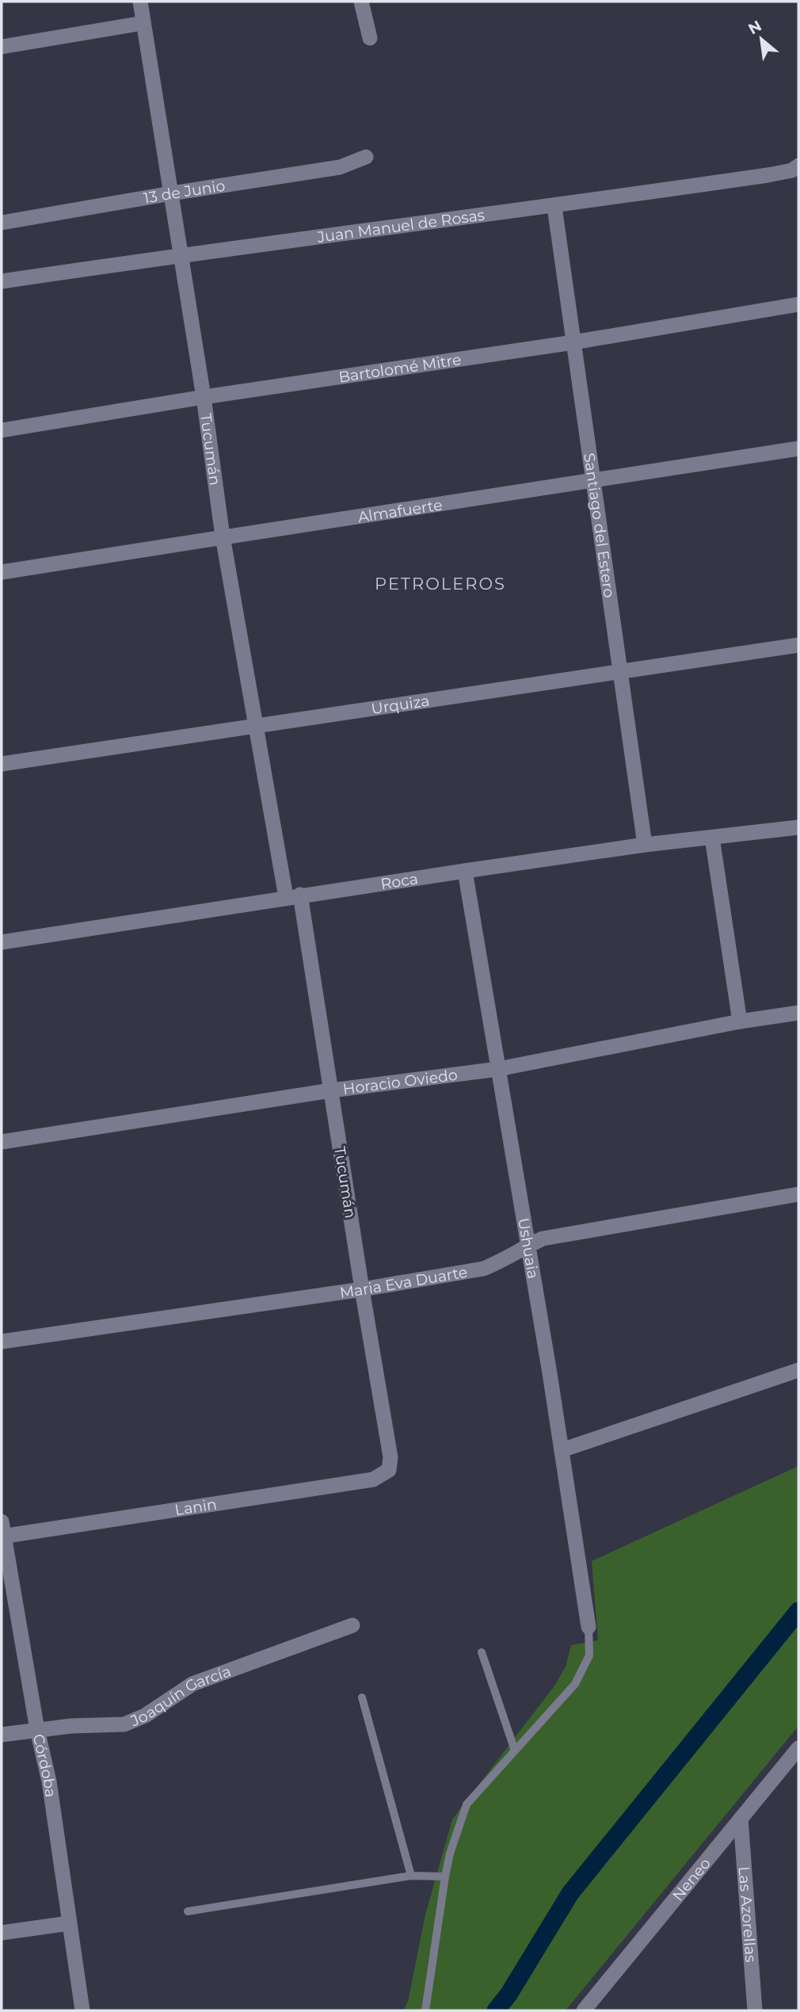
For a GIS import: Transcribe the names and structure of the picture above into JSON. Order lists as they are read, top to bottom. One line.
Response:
{"streets":{"street":["13 de Junio","Juan Manuel de Rosas","Bartolomé Mitre","Tucumán","Almafuerte","Santiago del Estero","Urquiza","Roca","Horacio Oviedo","Ushuaia","Maria Eva Duarte","Lanin","Joaquín García","Córdoba","Neneo","Las Azorellas"]},"crossings":[["13 de Junio","Tucumán"],["Juan Manuel de Rosas","Tucumán"],["Juan Manuel de Rosas","Santiago del Estero"],["Bartolomé Mitre","Tucumán"],["Bartolomé Mitre","Santiago del Estero"],["Tucumán","Almafuerte"],["Tucumán","Urquiza"],["Tucumán","Roca"],["Tucumán","Horacio Oviedo"],["Tucumán","Maria Eva Duarte"],["Tucumán","Lanin"],["Almafuerte","Santiago del Estero"],["Santiago del Estero","Urquiza"],["Santiago del Estero","Roca"],["Roca","Ushuaia"],["Horacio Oviedo","Ushuaia"],["Ushuaia","Maria Eva Duarte"],["Lanin","Córdoba"],["Joaquín García","Córdoba"],["Neneo","Las Azorellas"]],"districts":["PETROLEROS"],"north":"top left"}
